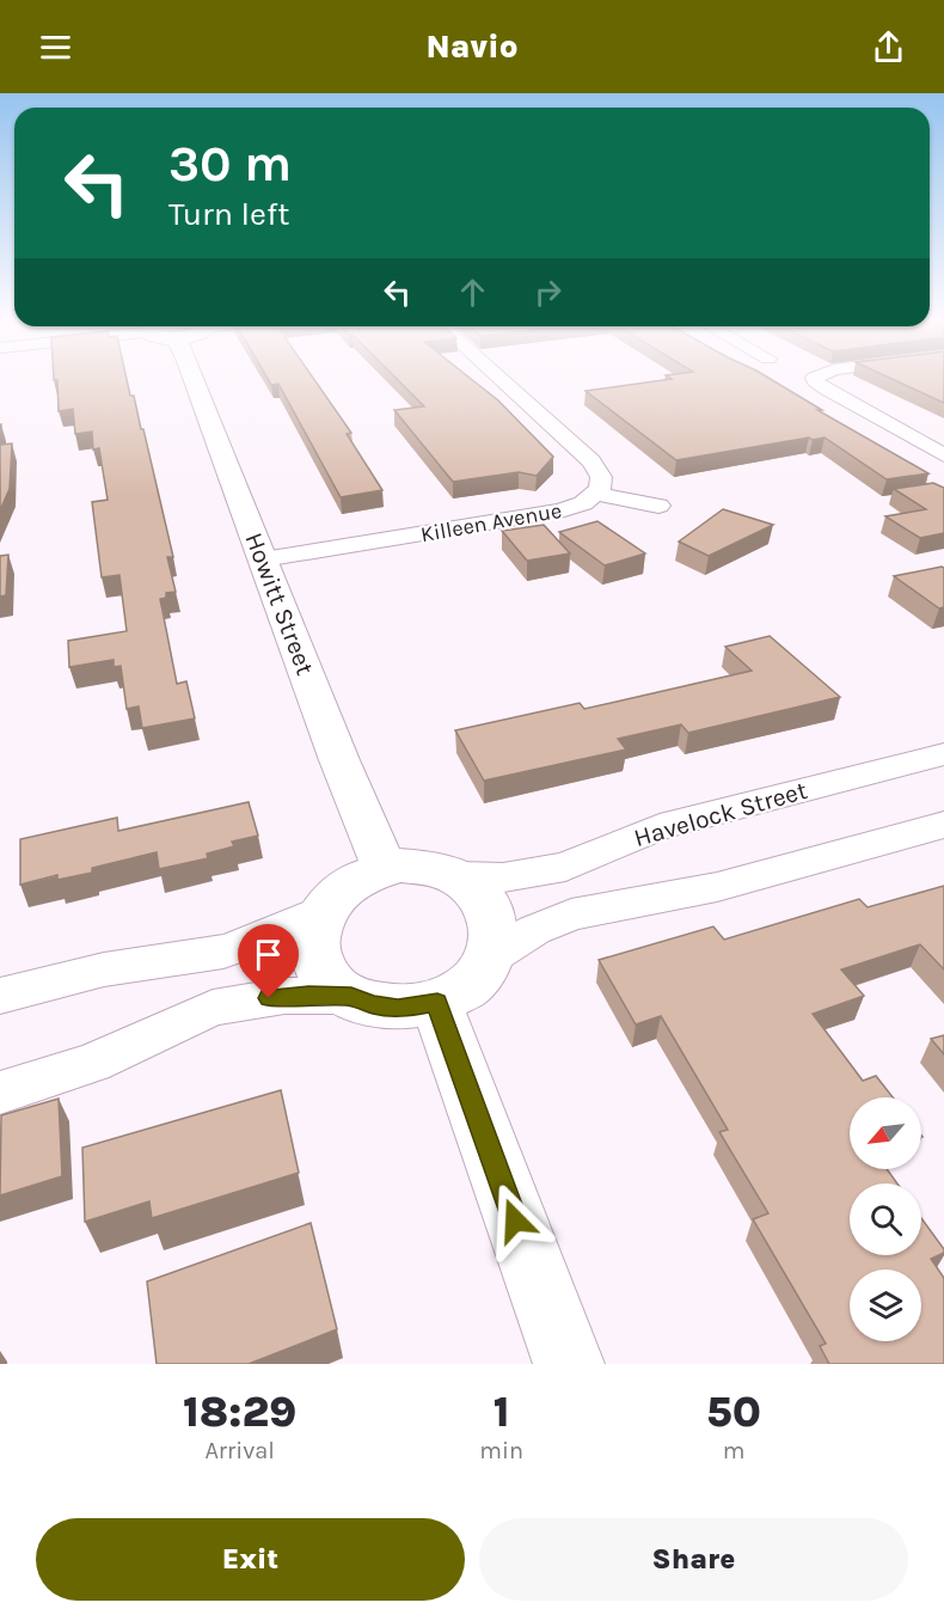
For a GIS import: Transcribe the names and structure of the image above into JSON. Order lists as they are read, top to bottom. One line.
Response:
{"streets":{"street":["Killeen Avenue","Howitt Street","Havelock Street"]},"crossings":[["Killeen Avenue","Howitt Street"],["Howitt Street","Havelock Street"]],"north":"bottom left","page":{"header":"Navio","turn":["30 m","Turn left"],"eta":["18:29","Arrival","1","min","50","m"],"buttons":["Exit","Share"]}}
